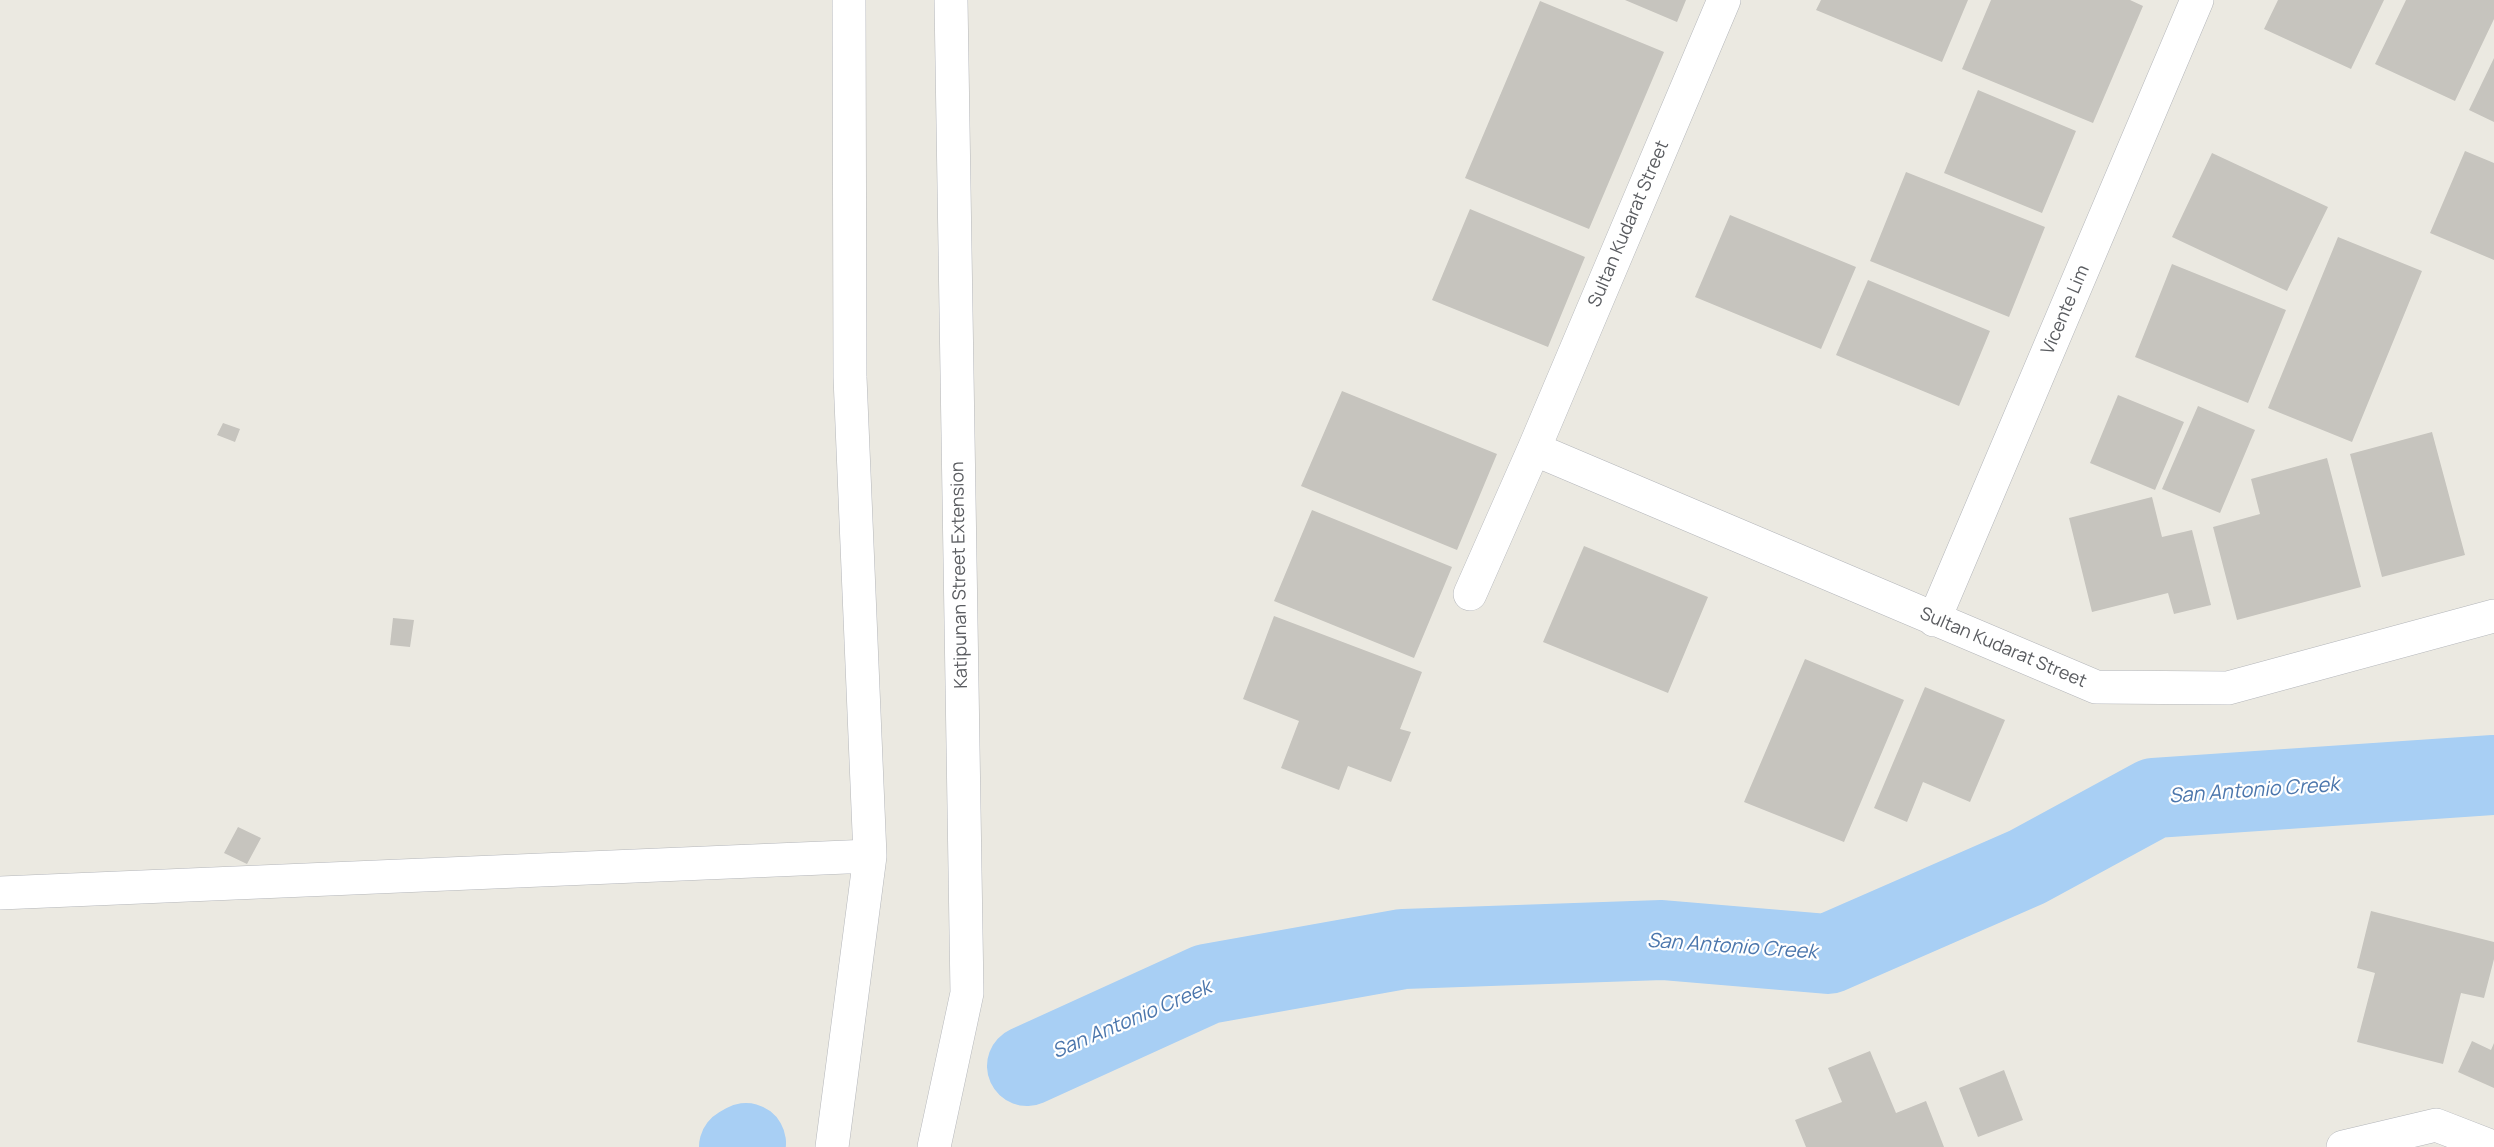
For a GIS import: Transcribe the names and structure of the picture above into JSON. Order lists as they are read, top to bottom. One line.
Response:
{"streets":{"street":["Sultan Kudarat Street","Vicente Lim","Katipunan Street Extension"]},"crossings":[["Sultan Kudarat Street","Vicente Lim"]],"water":["San Antonio Creek"]}
